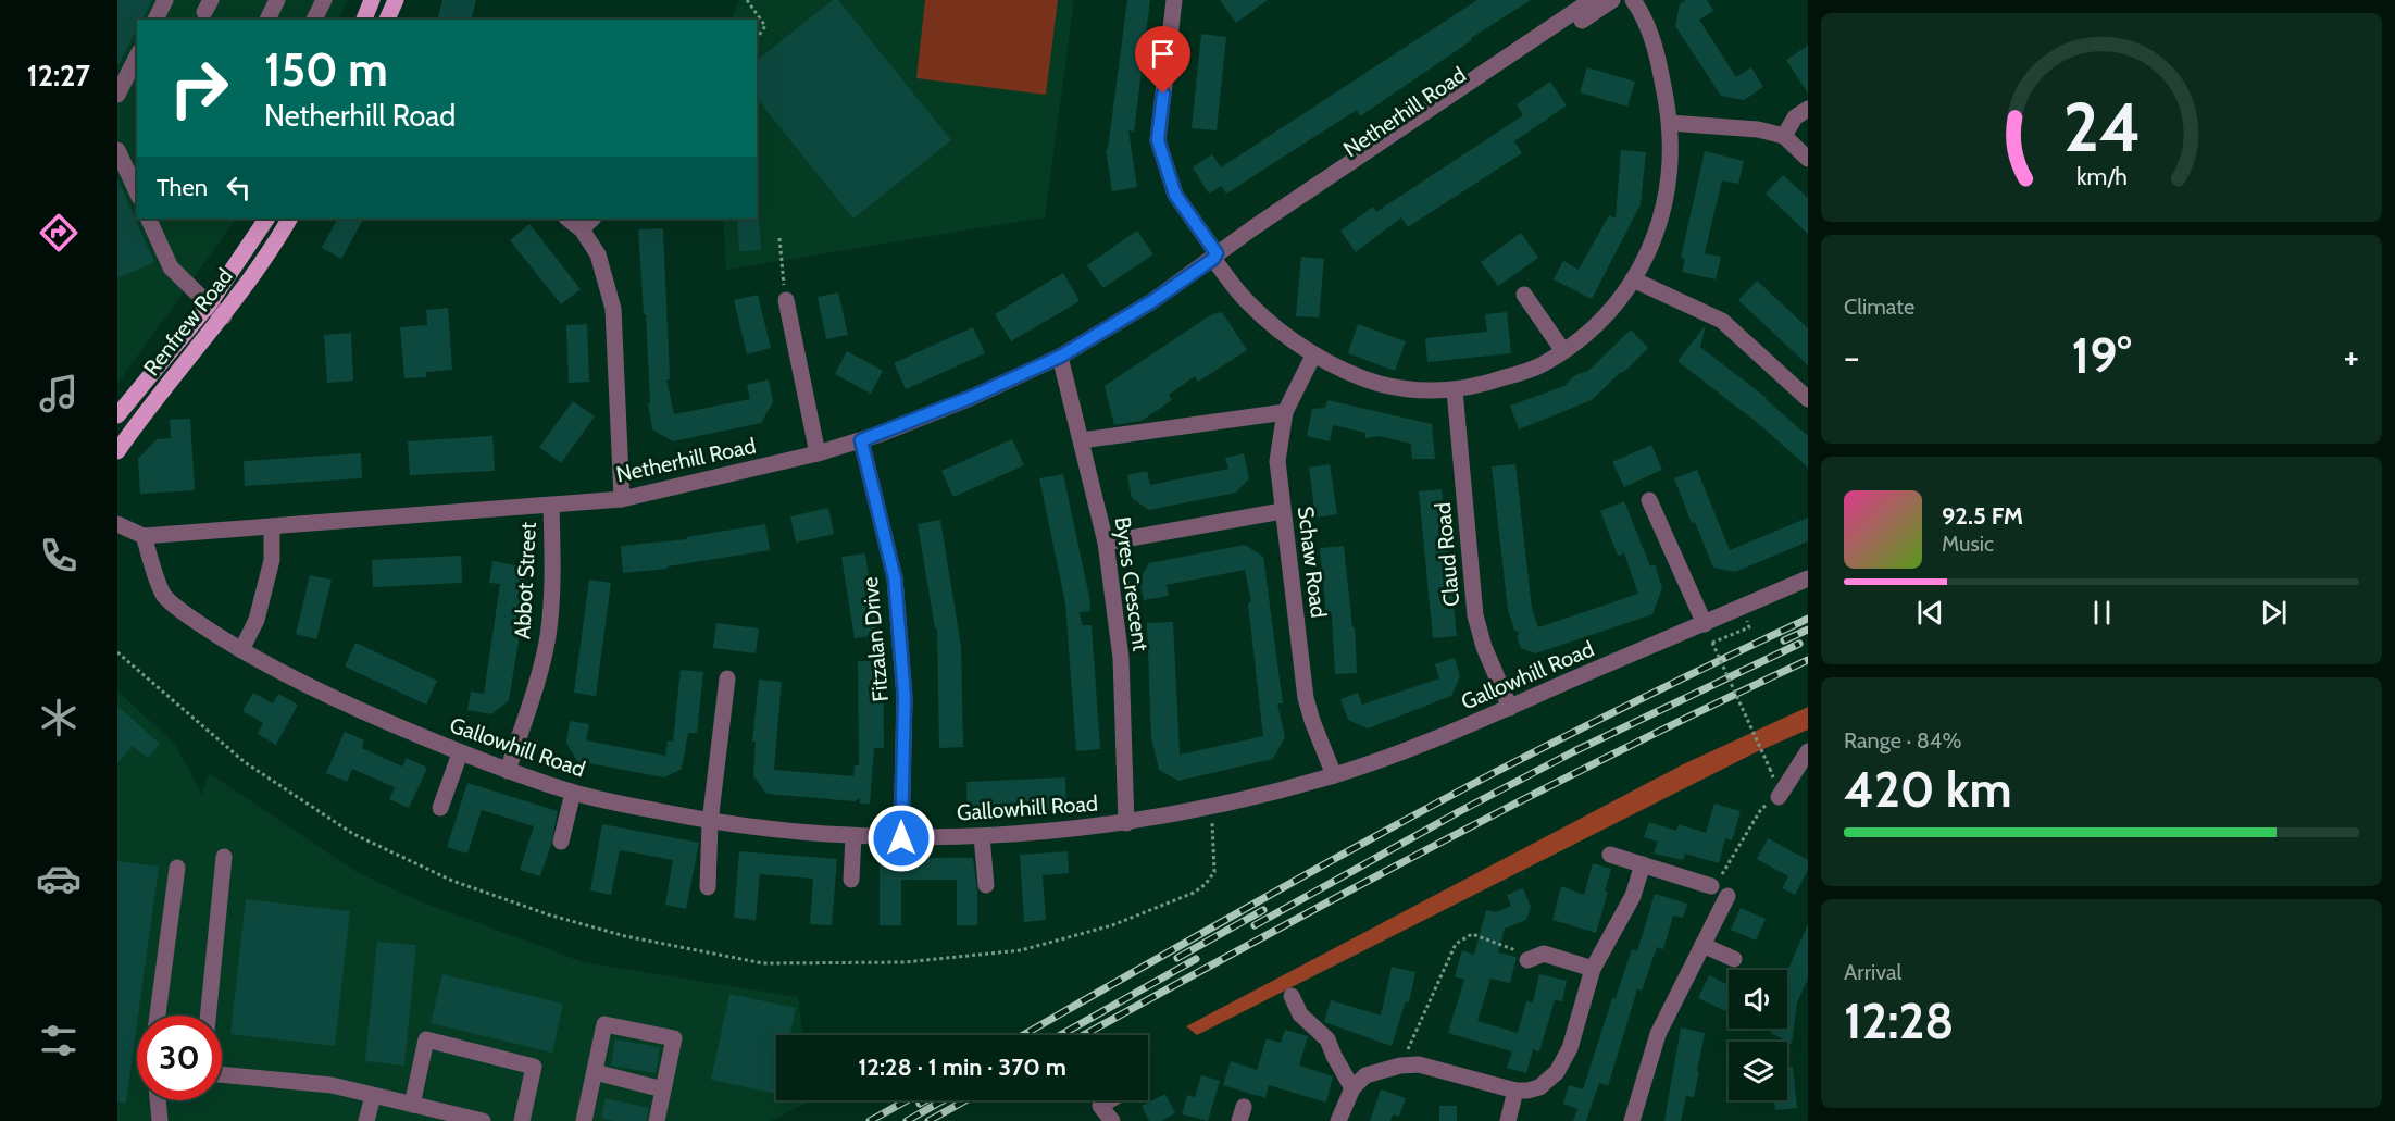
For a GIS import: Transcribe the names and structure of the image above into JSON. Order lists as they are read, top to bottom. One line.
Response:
{"streets":{"main road":["Renfrew Road"],"street":["Netherhill Road","Claud Road","Schaw Road","Abbot Street","Byres Crescent","Fitzalan Drive","Gallowhill Road"]},"crossings":[["Netherhill Road","Abbot Street"],["Netherhill Road","Byres Crescent"],["Netherhill Road","Fitzalan Drive"],["Netherhill Road","Gallowhill Road"],["Claud Road","Gallowhill Road"],["Schaw Road","Gallowhill Road"],["Abbot Street","Gallowhill Road"],["Byres Crescent","Gallowhill Road"],["Fitzalan Drive","Gallowhill Road"]],"page":{"tabs":"12:27","turn":["150 m","Netherhill Road"],"then":"Then","tile":["Climate",["Range · 84%","420 km"],["Arrival","12:28"]],"heat":["−","19°","+"],"song":["92.5 FM","Music"],"limit":"30","trip":"12:28 · 1 min · 370 m","gauge":["24","km/h"]}}
